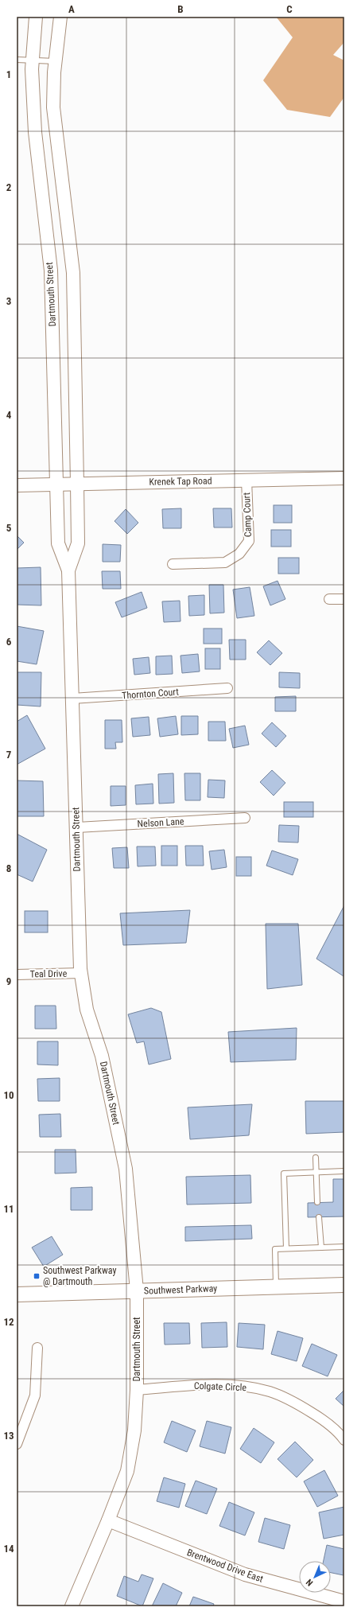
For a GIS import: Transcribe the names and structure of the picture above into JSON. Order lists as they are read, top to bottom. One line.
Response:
{"streets":{"main road":["Southwest Parkway"],"street":["Dartmouth Street","Krenek Tap Road","Camp Court","Thornton Court","Nelson Lane","Teal Drive","Colgate Circle","Brentwood Drive East"]},"crossings":[["Dartmouth Street","Krenek Tap Road"],["Dartmouth Street","Thornton Court"],["Dartmouth Street","Nelson Lane"],["Dartmouth Street","Teal Drive"],["Dartmouth Street","Southwest Parkway"],["Dartmouth Street","Colgate Circle"],["Dartmouth Street","Brentwood Drive East"],["Krenek Tap Road","Camp Court"]],"places":{"transit":["Southwest Parkway @ Dartmouth"]},"north":"bottom left","grid":{"columns":["A","B","C"],"rows":["1","2","3","4","5","6","7","8","9","10","11","12","13","14"]}}
